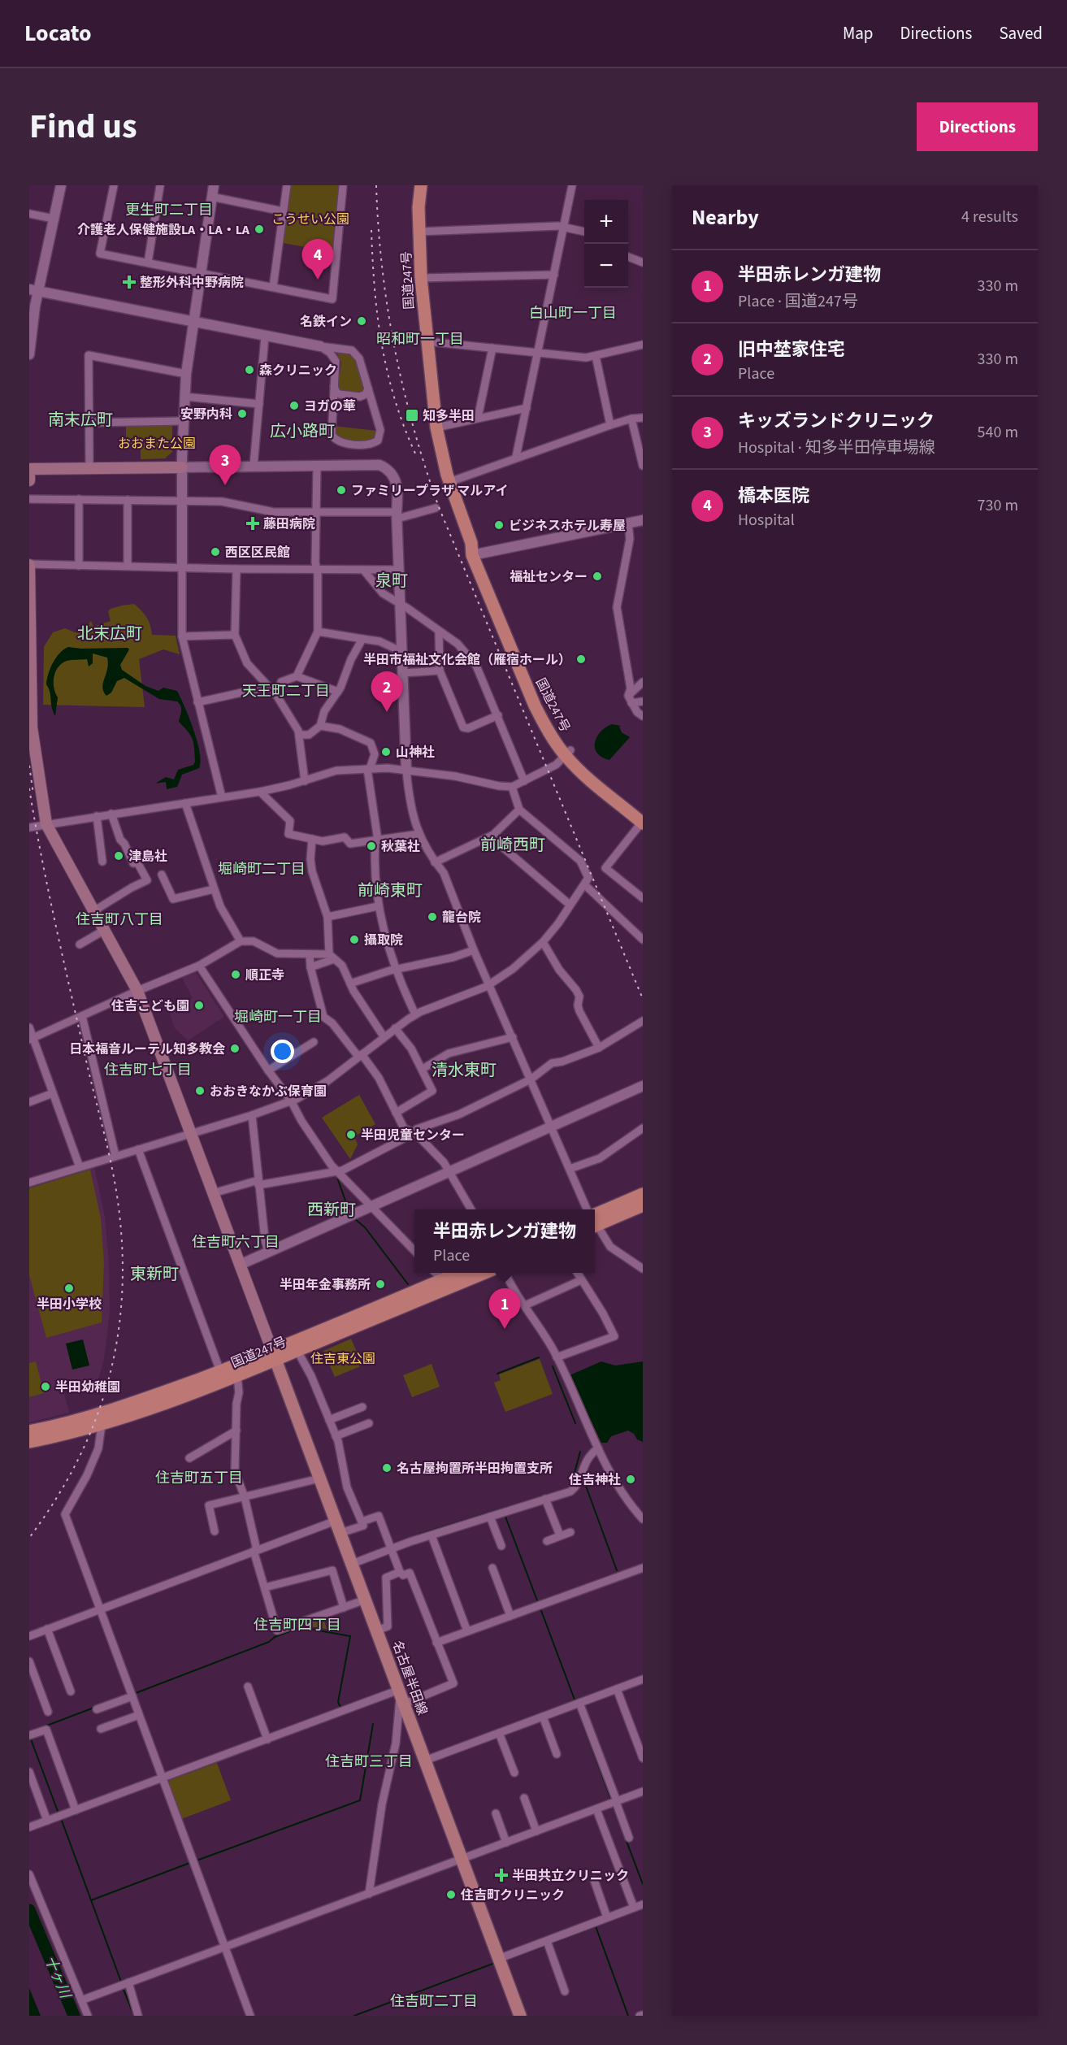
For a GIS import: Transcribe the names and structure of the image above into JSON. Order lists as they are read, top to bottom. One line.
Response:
{"streets":{"highway":["国道247号"],"main road":["名古屋半田線"]},"crossings":[["国道247号","名古屋半田線"]],"districts":["更生町二丁目","白山町一丁目","昭和町一丁目","南末広町","広小路町","泉町","北末広町","天王町二丁目","前崎西町","堀崎町二丁目","前崎東町","住吉町八丁目","堀崎町一丁目","住吉町七丁目","清水東町","西新町","住吉町六丁目","東新町","住吉町五丁目","住吉町四丁目","住吉町三丁目","住吉町二丁目"],"water":["十ヶ川"],"parks":["こうせい公園","おおまた公園","住吉東公園"],"places":{"other":["介護老人保健施設LA・LA・LA","名鉄イン","森クリニック","ヨガの華","安野内科","ファミリープラザ マルアイ","ビジネスホテル寿屋","西区区民館","福祉センター","半田市福祉文化会館（雁宿ホール）","山神社","秋葉社","津島社","龍台院","攝取院","順正寺","住吉こども園","日本福音ルーテル知多教会","おおきなかぶ保育園","半田児童センター","半田年金事務所","半田小学校","半田幼稚園","名古屋拘置所半田拘置支所","住吉神社","住吉町クリニック"],"health":["整形外科中野病院","藤田病院","半田共立クリニック"],"transit":["知多半田"]},"page":{"header":"Locato","nav":["Map","Directions","Saved"],"title":"Find us","buttons":"Directions","heading":["Nearby","4 results"],"map_buttons":["+","−"],"pins":["4","3","2","1"],"list":[{"mark":"1","name":"半田赤レンガ建物","note":"Place · 国道247号","value":"330 m"},{"mark":"2","name":"旧中埜家住宅","note":"Place","value":"330 m"},{"mark":"3","name":"キッズランドクリニック","note":"Hospital · 知多半田停車場線","value":"540 m"},{"mark":"4","name":"橋本医院","note":"Hospital","value":"730 m"}],"popup":["半田赤レンガ建物","Place"]}}
